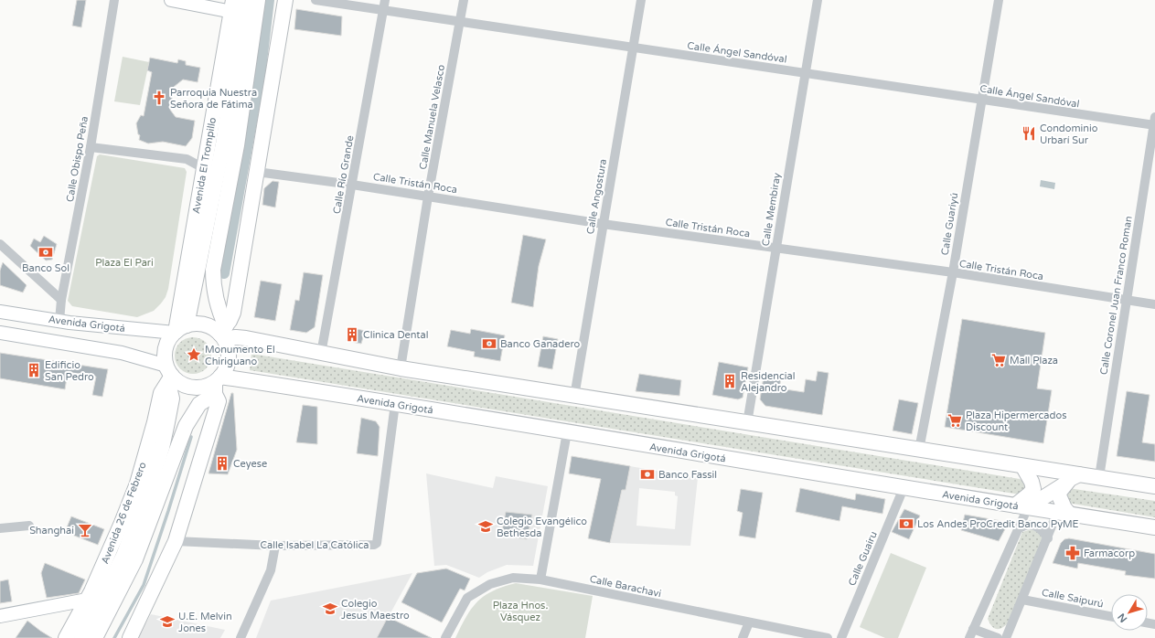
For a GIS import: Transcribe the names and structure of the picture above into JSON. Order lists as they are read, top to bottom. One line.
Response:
{"streets":{"main road":["Avenida El Trompillo","Avenida Grigotá","Avenida 26 de Febrero"],"street":["Calle Ángel Sandóval","Calle Manuela Velasco","Calle Obispo Peña","Calle Río Grande","Calle Tristán Roca","Calle Angostura","Calle Membiray","Calle Guariyú","Calle Coronel Juan Franco Roman","Calle Isabel La Católica","Calle Guairu","Calle Barachavi","Calle Saipurú"]},"crossings":[["Calle Ángel Sandóval","Calle Manuela Velasco"],["Calle Ángel Sandóval","Calle Río Grande"],["Calle Ángel Sandóval","Calle Angostura"],["Calle Ángel Sandóval","Calle Membiray"],["Calle Ángel Sandóval","Calle Guariyú"],["Calle Ángel Sandóval","Calle Coronel Juan Franco Roman"],["Calle Manuela Velasco","Calle Tristán Roca"],["Calle Obispo Peña","Avenida Grigotá"],["Avenida El Trompillo","Avenida Grigotá"],["Avenida El Trompillo","Avenida 26 de Febrero"],["Calle Río Grande","Calle Tristán Roca"],["Calle Tristán Roca","Calle Angostura"],["Calle Tristán Roca","Calle Membiray"],["Calle Tristán Roca","Calle Guariyú"],["Calle Tristán Roca","Calle Coronel Juan Franco Roman"],["Avenida Grigotá","Avenida 26 de Febrero"],["Avenida Grigotá","Calle Isabel La Católica"],["Avenida Grigotá","Calle Guairu"]],"parks":["Plaza El Pari","Plaza Hnos. Vásquez"],"places":{"church":["Parroquia Nuestra Señora de Fátima"],"restaurant":["Condominio Urbarí Sur"],"bank":["Banco Sol","Banco Ganadero","Banco Fassil","Los Andes ProCredit Banco PyME"],"building":["Clinica Dental","Edificio San Pedro","Residencial Alejandro","Ceyese"],"place":["Monumento El Chiriguano"],"supermarket":["Mall Plaza","Plaza Hipermercados Discount"],"school or university":["Colegio Evangélico Bethesda","Colegio Jesus Maestro","U.E. Melvin Jones"],"bar":["Shanghai"],"pharmacy":["Farmacorp"]},"north":"bottom left"}
